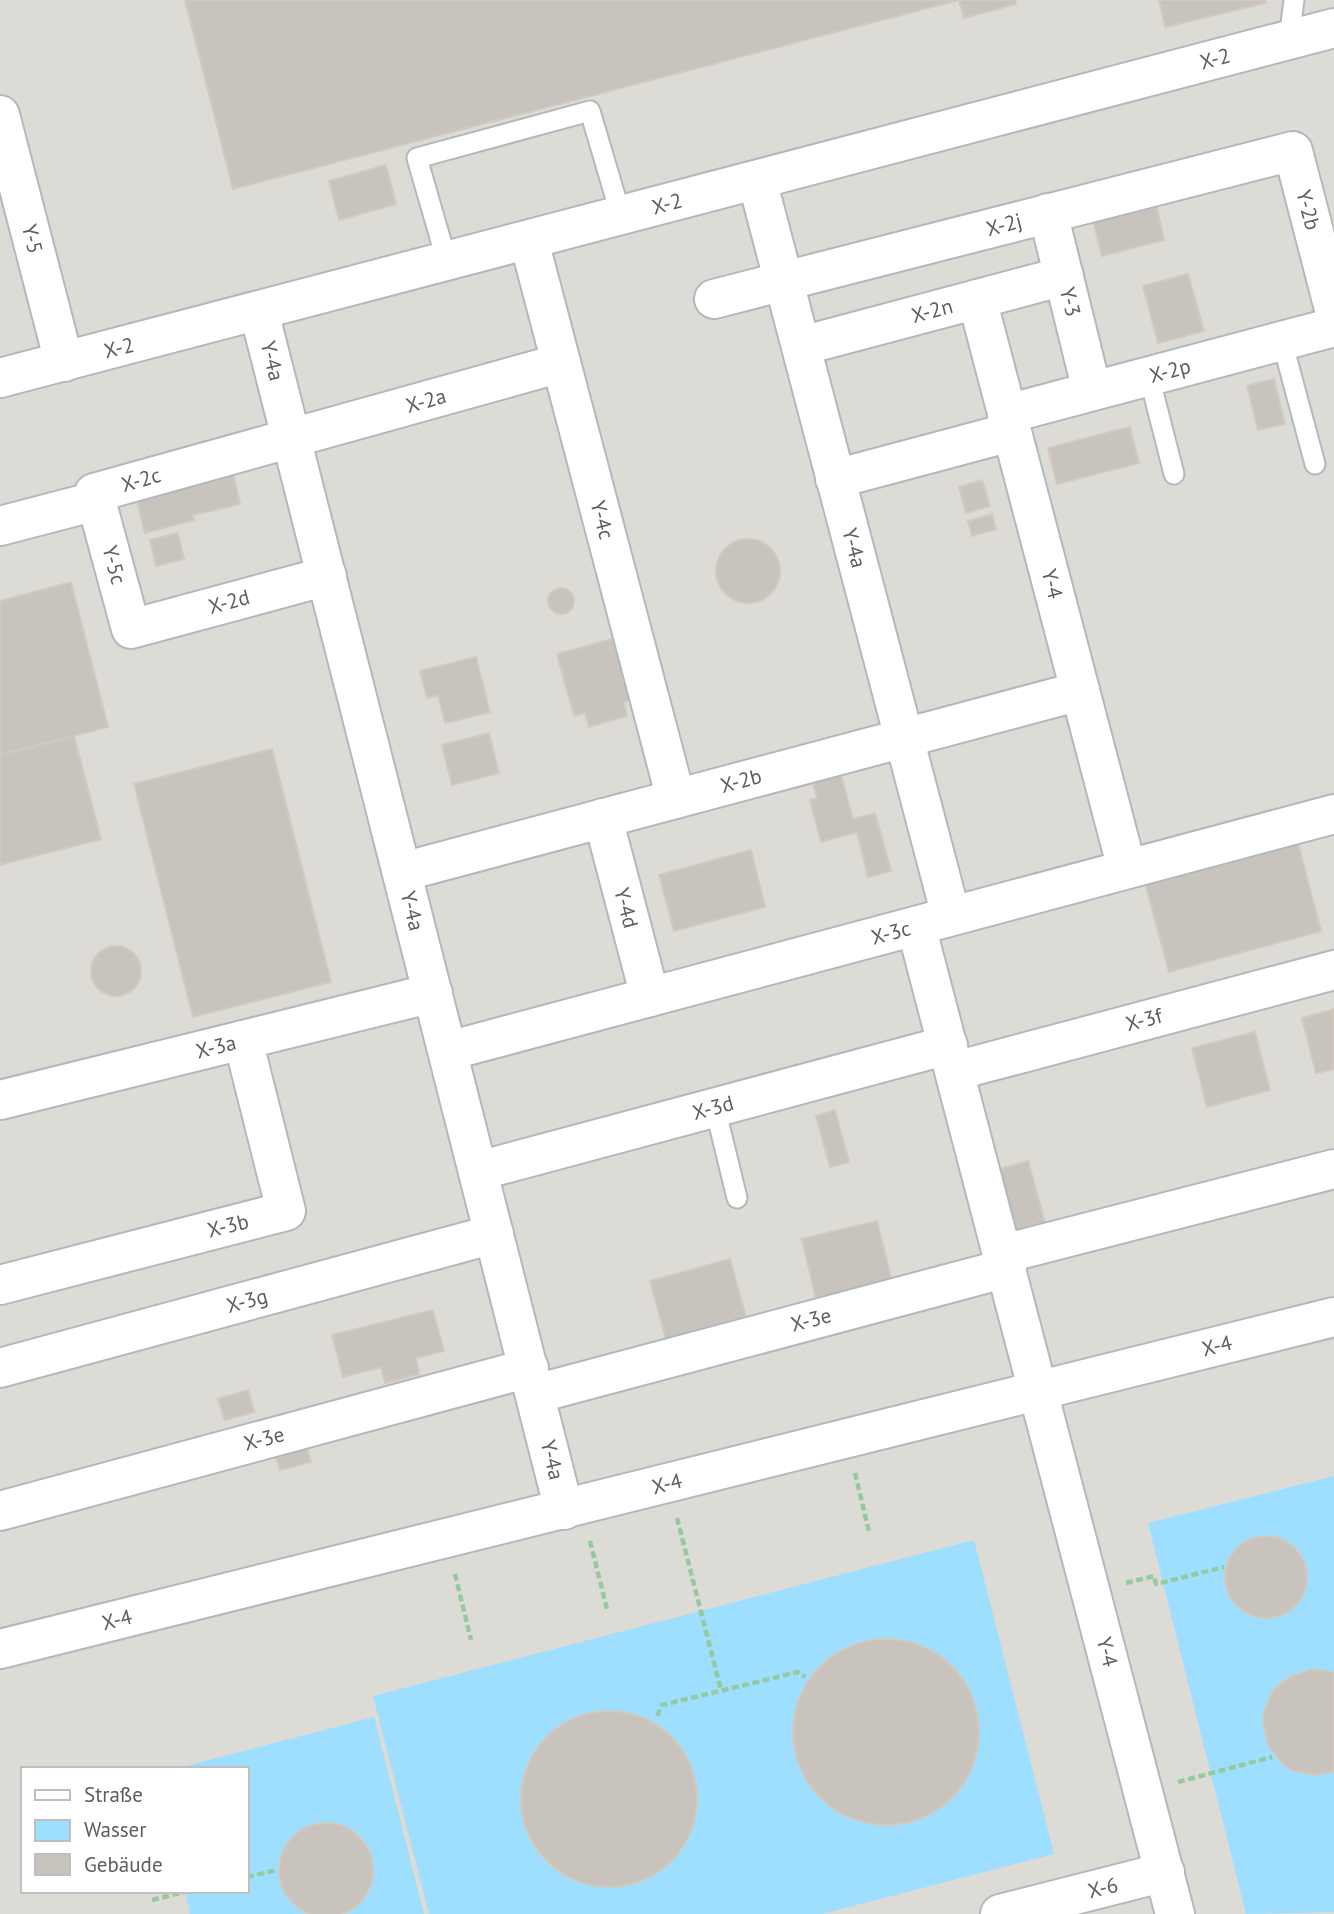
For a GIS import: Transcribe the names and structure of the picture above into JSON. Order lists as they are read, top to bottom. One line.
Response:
{"streets":{"street":["X-2","Y-2b","X-2j","Y-5","Y-3","X-2n","Y-4a","X-2p","X-2a","X-2c","Y-4c","Y-5c","Y-4","X-2d","X-2b","Y-4d","X-3c","X-3f","X-3a","X-3d","X-3b","X-3g","X-3e","X-4","X-6"]},"crossings":[["X-2","Y-5"],["X-2","Y-4a"],["X-2","Y-4c"],["Y-2b","X-2j"],["X-2j","Y-3"],["X-2j","Y-4a"],["Y-3","X-2n"],["Y-3","X-2p"],["X-2n","Y-4a"],["X-2n","Y-4"],["Y-4a","X-2p"],["Y-4a","X-2a"],["Y-4a","X-2c"],["Y-4a","Y-4"],["Y-4a","X-2d"],["Y-4a","X-2b"],["Y-4a","X-3c"],["Y-4a","X-3f"],["Y-4a","X-3a"],["Y-4a","X-3d"],["Y-4a","X-3g"],["Y-4a","X-3e"],["Y-4a","X-4"],["X-2p","Y-4"],["X-2a","X-2c"],["X-2a","Y-4c"],["X-2c","Y-5c"],["Y-4c","X-2b"],["Y-5c","X-2d"],["Y-4","X-2b"],["Y-4","X-3c"],["Y-4","X-4"],["Y-4","X-6"],["X-2b","Y-4d"],["Y-4d","X-3c"],["X-3f","X-3d"],["X-3a","X-3b"]],"legend":["Straße","Wasser","Gebäude"]}
